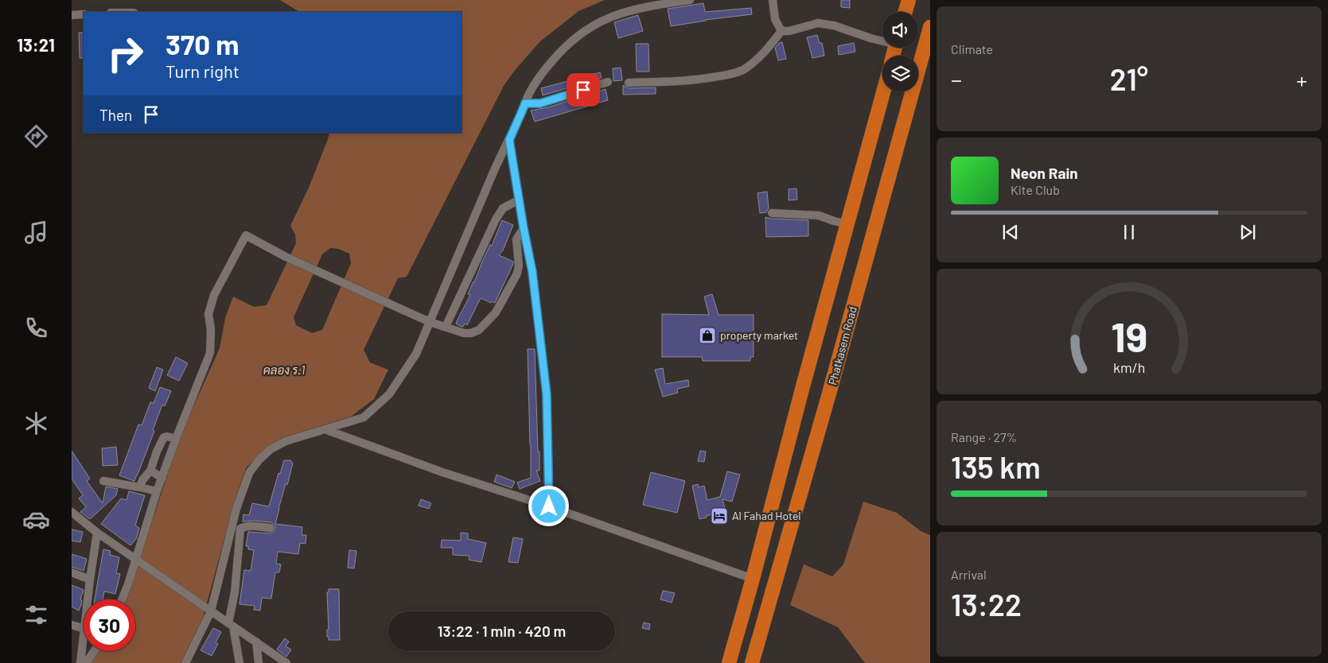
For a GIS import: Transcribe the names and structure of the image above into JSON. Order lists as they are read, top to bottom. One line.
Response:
{"streets":{"highway":["Phatkasem Road"]},"water":["คลอง ร.1"],"places":{"shop":["property market"],"hotel":["Al Fahad Hotel"]},"page":{"tabs":"13:21","tile":["Climate",["Range · 27%","135 km"],["Arrival","13:22"]],"turn":["370 m","Turn right"],"heat":["−","21°","+"],"then":"Then","song":["Neon Rain","Kite Club"],"limit":"30","trip":"13:22 · 1 min · 420 m","gauge":["19","km/h"]}}
